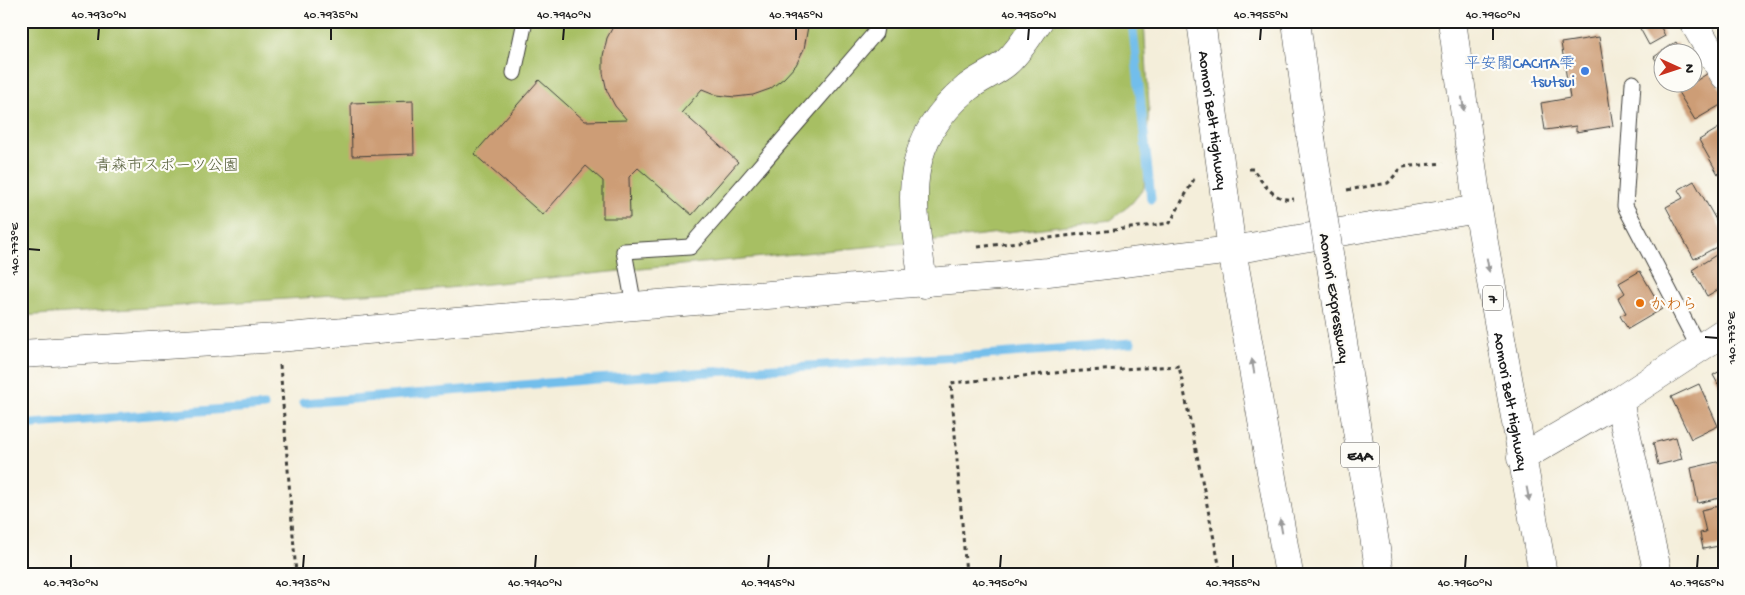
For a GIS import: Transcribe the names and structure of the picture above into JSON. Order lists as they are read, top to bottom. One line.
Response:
{"streets":{"main road":["Aomori Belt Highway","Aomori Expressway","7","E4A"]},"parks":["青森市スポーツ公園"],"places":["平安閣CACITA雫 tsutsui","かわら"],"north":"right","coordinates":["40.7930°N","40.7935°N","40.7940°N","40.7945°N","40.7950°N","40.7955°N","40.7960°N","140.773°E","40.7965°N"]}
